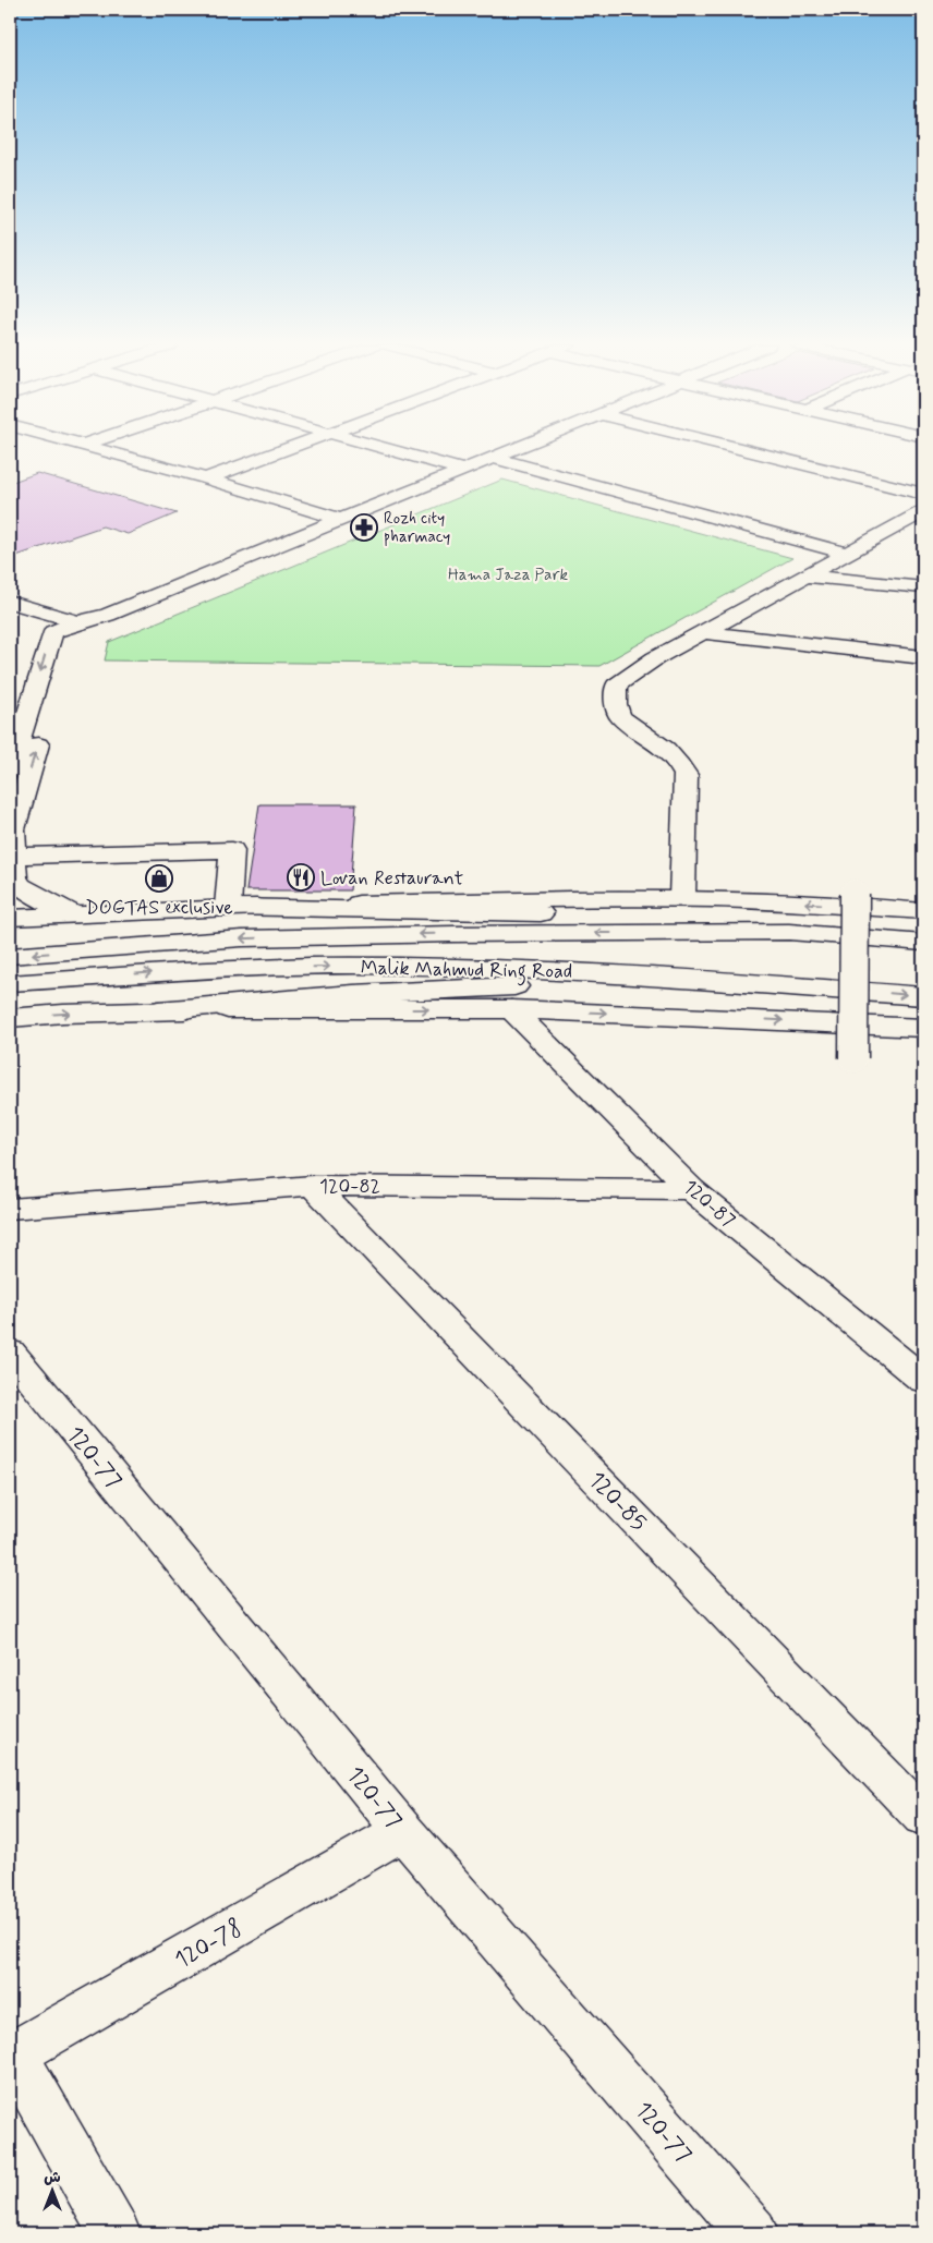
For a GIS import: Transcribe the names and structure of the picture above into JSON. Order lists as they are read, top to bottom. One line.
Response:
{"streets":{"main road":["Malik Mahmud Ring Road","120-82","120-87","120-77","120-85","120-78"]},"crossings":[["120-82","120-87"],["120-82","120-85"],["120-77","120-78"]],"parks":["Hama Jaza Park"],"places":{"pharmacy":["Rozh city pharmacy"],"restaurant":["Lovan Restaurant"],"shop":["DOGTAS exclusive"]},"north":"top"}
